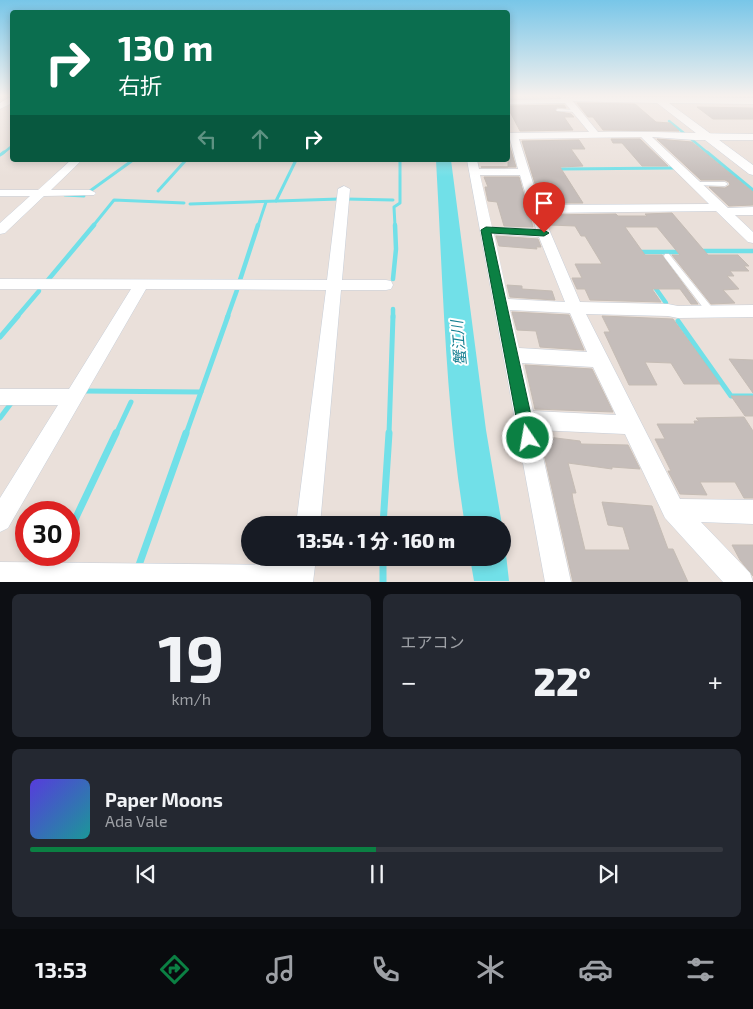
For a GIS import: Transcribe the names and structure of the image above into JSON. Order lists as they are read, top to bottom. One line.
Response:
{"water":["蟹江川"],"page":{"turn":["130 m","右折"],"limit":"30","trip":"13:54 · 1 分 · 160 m","tile":[["19","km/h"],"エアコン"],"heat":["−","22°","+"],"song":["Paper Moons","Ada Vale"],"tabs":"13:53"}}
